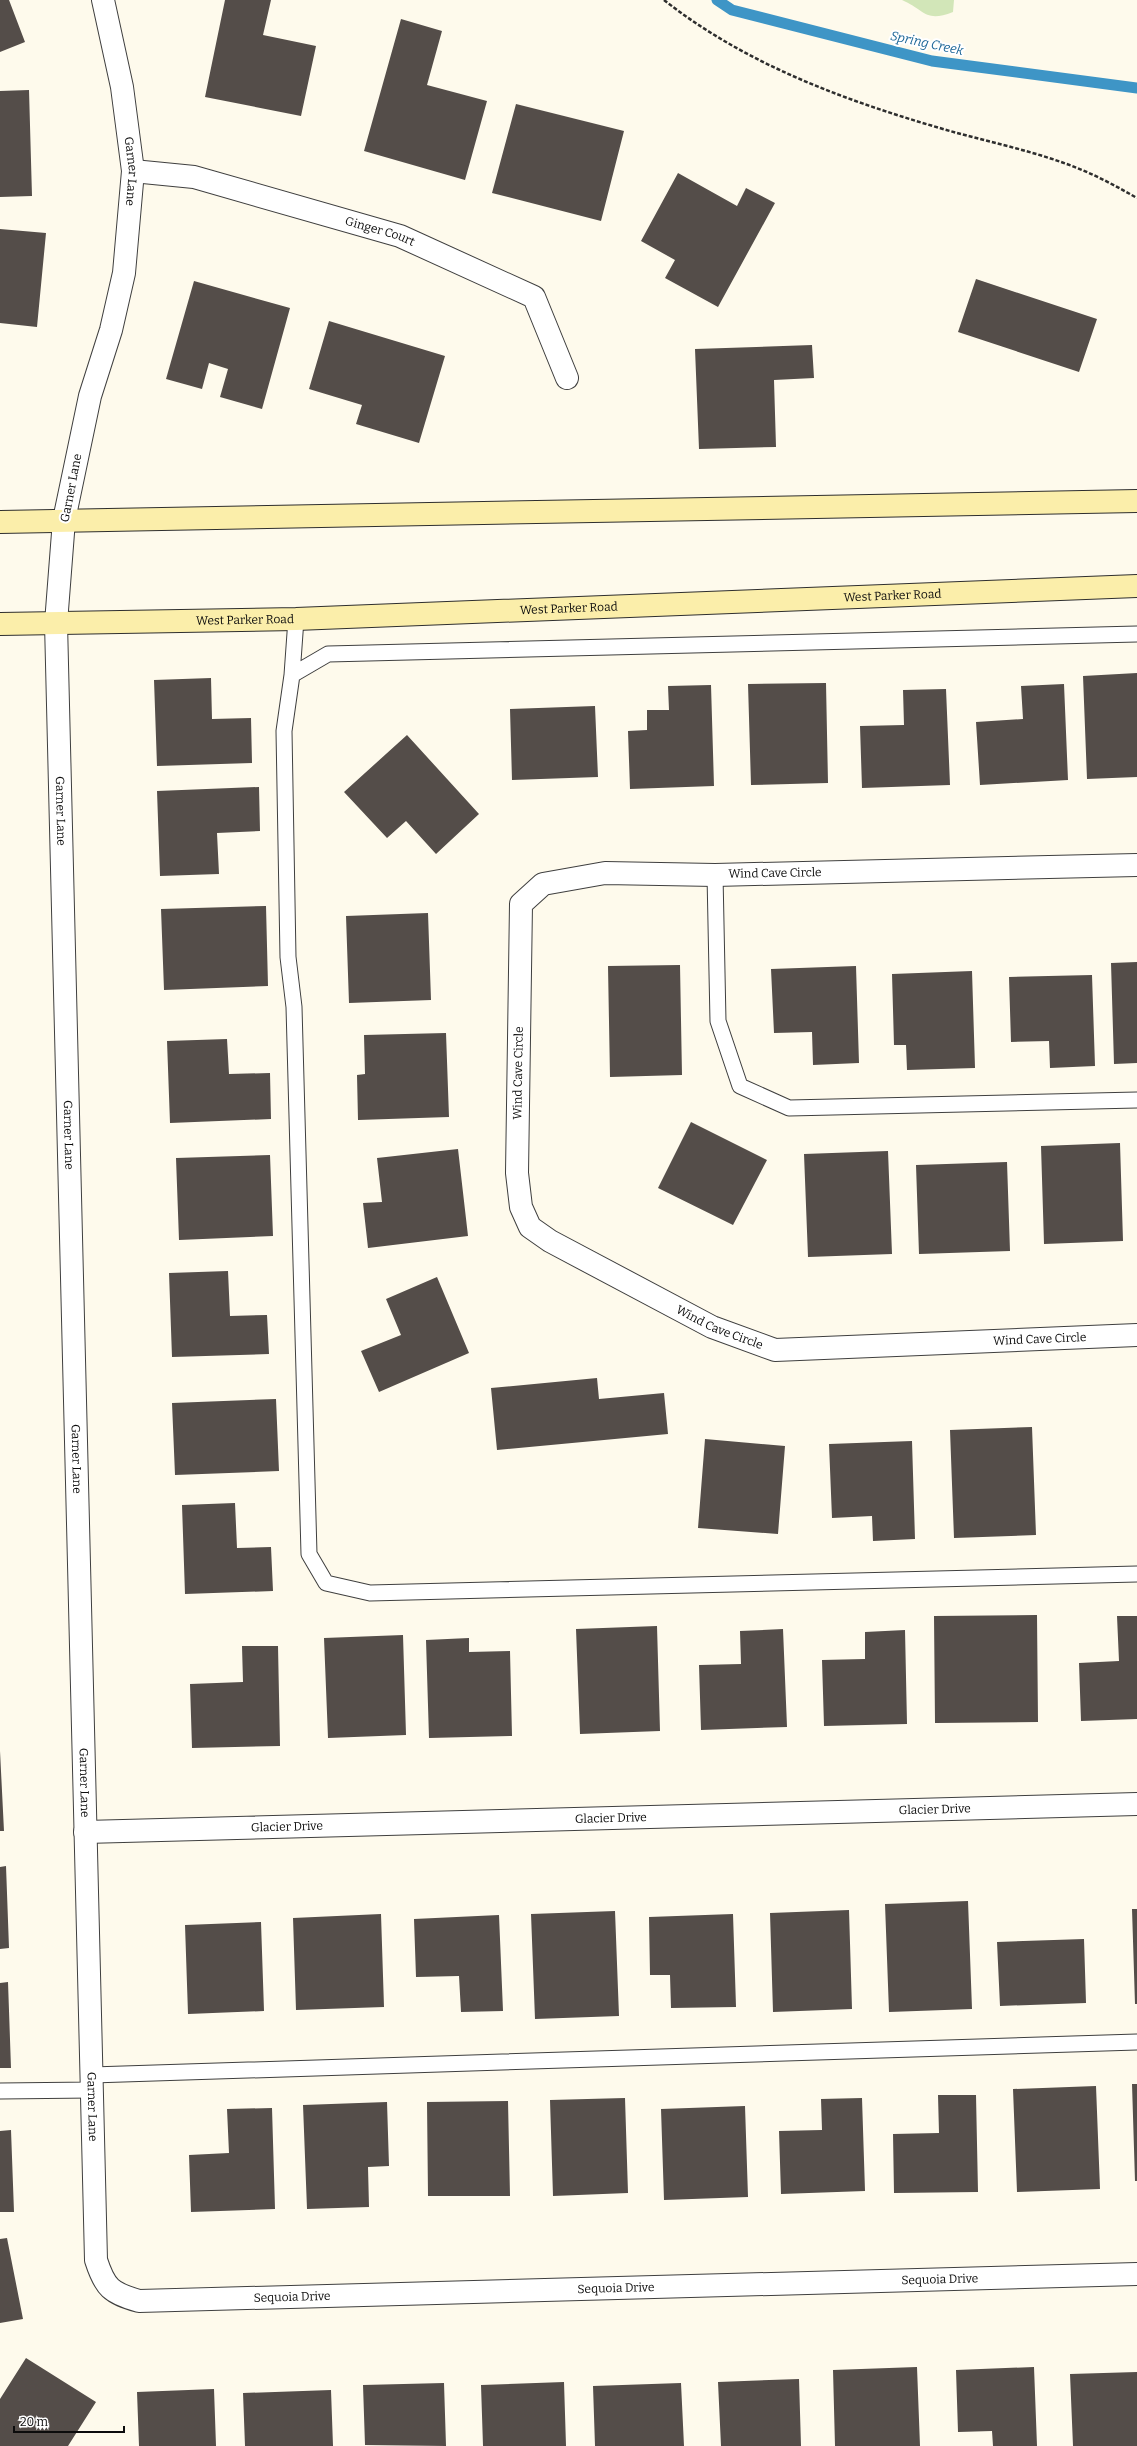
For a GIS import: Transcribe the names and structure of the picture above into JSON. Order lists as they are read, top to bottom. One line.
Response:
{"streets":{"main road":["West Parker Road"],"street":["Garner Lane","Ginger Court","Wind Cave Circle","Glacier Drive","Sequoia Drive"]},"crossings":[["Garner Lane","Ginger Court"],["Garner Lane","West Parker Road"],["Garner Lane","Glacier Drive"],["Garner Lane","Sequoia Drive"]],"water":["Spring Creek"],"scale_bar":"20 m"}
